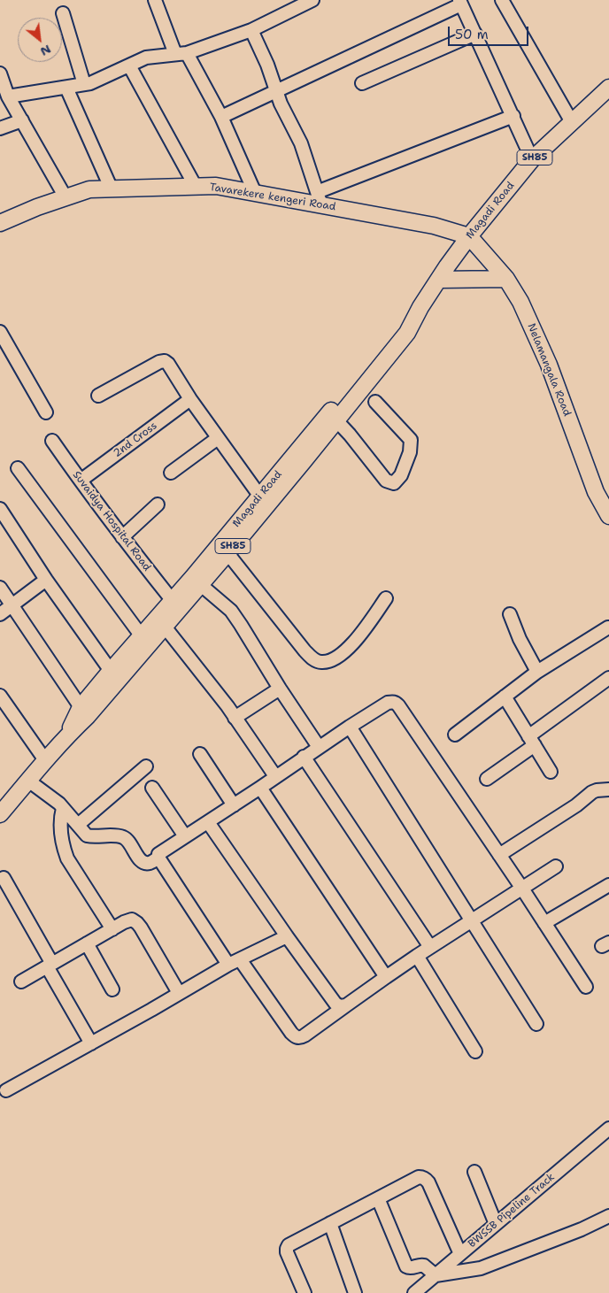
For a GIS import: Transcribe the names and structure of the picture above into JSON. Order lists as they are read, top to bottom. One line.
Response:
{"streets":{"main road":["SH85","Tavarekere kengeri Road","Magadi Road","Nelamangala Road"],"street":["2nd Cross","Suvaidya Hospital Road","BWSSB Pipeline Track"]},"crossings":[["Tavarekere kengeri Road","Magadi Road"],["Tavarekere kengeri Road","Nelamangala Road"],["Magadi Road","Nelamangala Road"],["Magadi Road","Suvaidya Hospital Road"],["2nd Cross","Suvaidya Hospital Road"]],"scale_bar":"50 m","north":"bottom right"}
